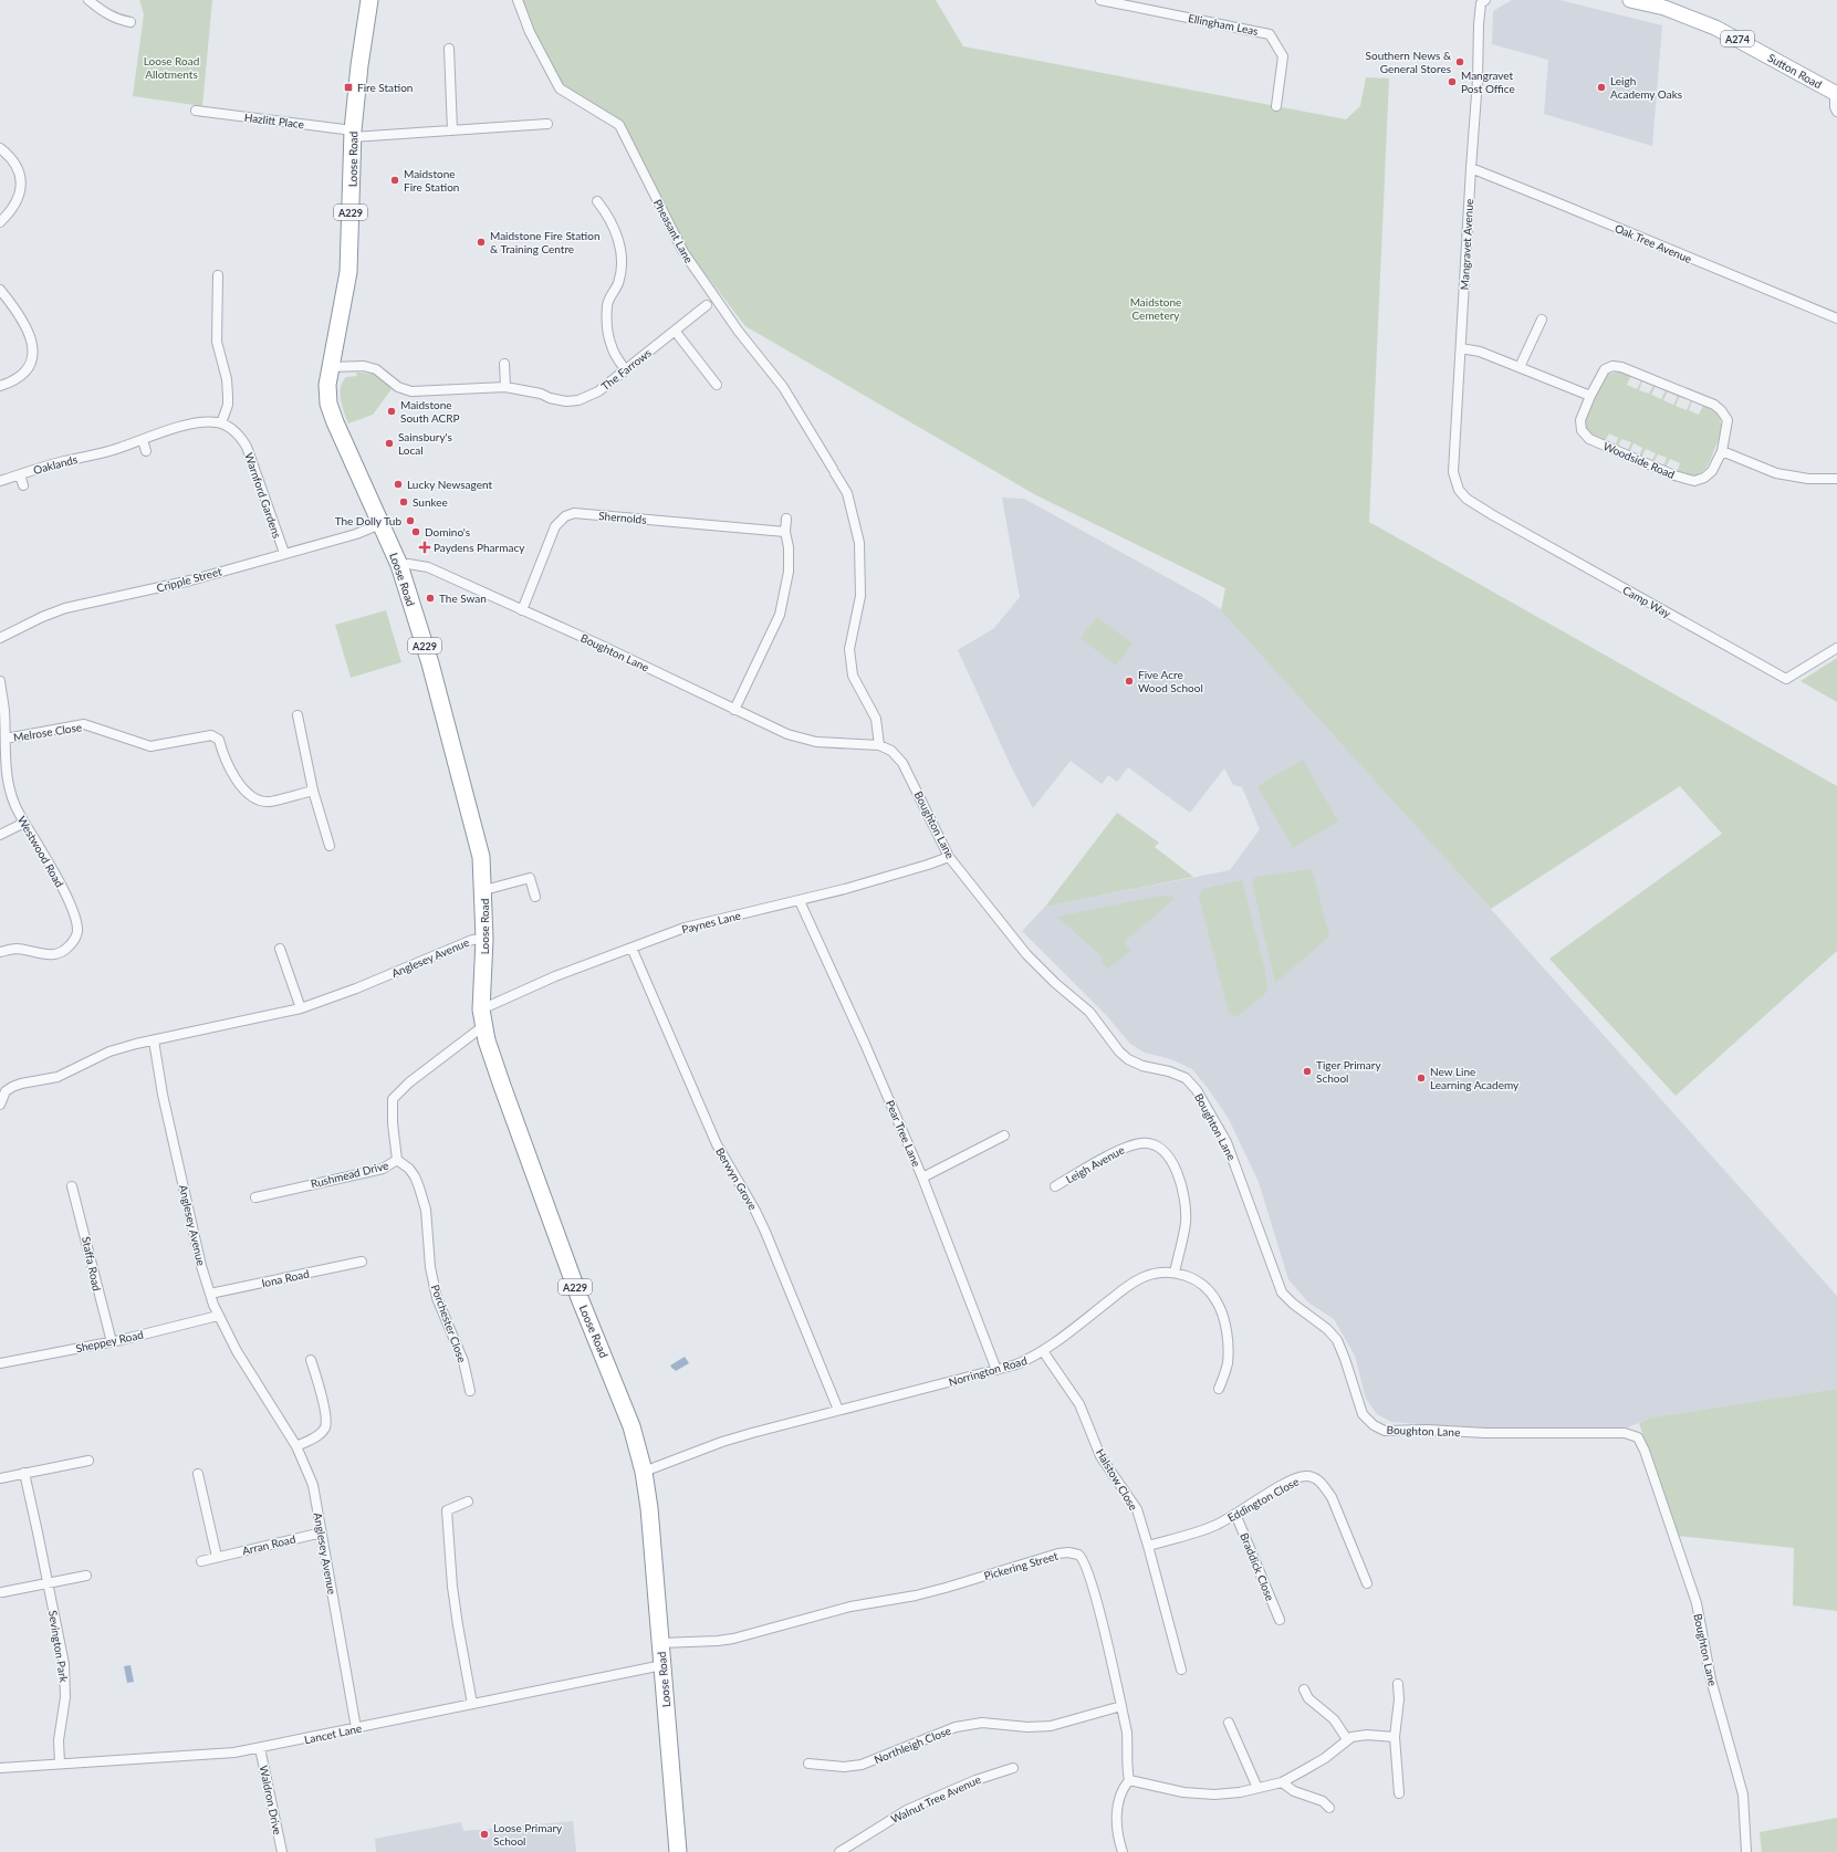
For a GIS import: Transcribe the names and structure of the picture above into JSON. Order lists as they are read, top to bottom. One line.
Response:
{"streets":{"highway":["Loose Road","A229"],"main road":["A274","Sutton Road"],"street":["Ellingham Leas","Hazlitt Place","Pheasant Lane","Oak Tree Avenue","Mangravet Avenue","The Farrows","Woodside Road","Oaklands","Warnford Gardens","Shernolds","Cripple Street","Camp Way","Boughton Lane","Melrose Close","Westwood Road","Paynes Lane","Anglesey Avenue","Pear Tree Lane","Leigh Avenue","Rushmead Drive","Berwyn Grove","Staffa Road","Iona Road","Porchester Close","Sheppey Road","Norrington Road","Halstow Close","Eddington Close","Arran Road","Pickering Street","Braddick Close","Sevington Park","Lancet Lane","Northleigh Close","Walnut Tree Avenue","Waldron Drive"]},"crossings":[["Hazlitt Place","Loose Road"],["Loose Road","The Farrows"],["Loose Road","Cripple Street"],["Loose Road","Boughton Lane"],["Loose Road","Paynes Lane"],["Loose Road","Anglesey Avenue"],["Loose Road","Rushmead Drive"],["Loose Road","Norrington Road"],["Loose Road","Pickering Street"],["Loose Road","Lancet Lane"],["Pheasant Lane","Boughton Lane"],["Oak Tree Avenue","Mangravet Avenue"],["Mangravet Avenue","Camp Way"],["Warnford Gardens","Cripple Street"],["Shernolds","Boughton Lane"],["Boughton Lane","Paynes Lane"],["Melrose Close","Westwood Road"],["Paynes Lane","Pear Tree Lane"],["Paynes Lane","Rushmead Drive"],["Paynes Lane","Berwyn Grove"],["Anglesey Avenue","Iona Road"],["Anglesey Avenue","Sheppey Road"],["Anglesey Avenue","Arran Road"],["Anglesey Avenue","Lancet Lane"],["Pear Tree Lane","Norrington Road"],["Leigh Avenue","Norrington Road"],["Rushmead Drive","Porchester Close"],["Berwyn Grove","Norrington Road"],["Staffa Road","Sheppey Road"],["Norrington Road","Halstow Close"],["Halstow Close","Eddington Close"],["Eddington Close","Braddick Close"],["Pickering Street","Northleigh Close"],["Sevington Park","Lancet Lane"],["Lancet Lane","Waldron Drive"]],"parks":["Loose Road Allotments","Maidstone Cemetery"],"places":{"other":["Southern News & General Stores","Mangravet Post Office","Leigh Academy Oaks","Maidstone Fire Station","Maidstone Fire Station & Training Centre","Maidstone South ACRP","Sainsbury's Local","Lucky Newsagent","Sunkee","The Dolly Tub","Domino's","The Swan","Five Acre Wood School","Tiger Primary School","New Line Learning Academy","Loose Primary School"],"transit":["Fire Station"],"health":["Paydens Pharmacy"]}}
